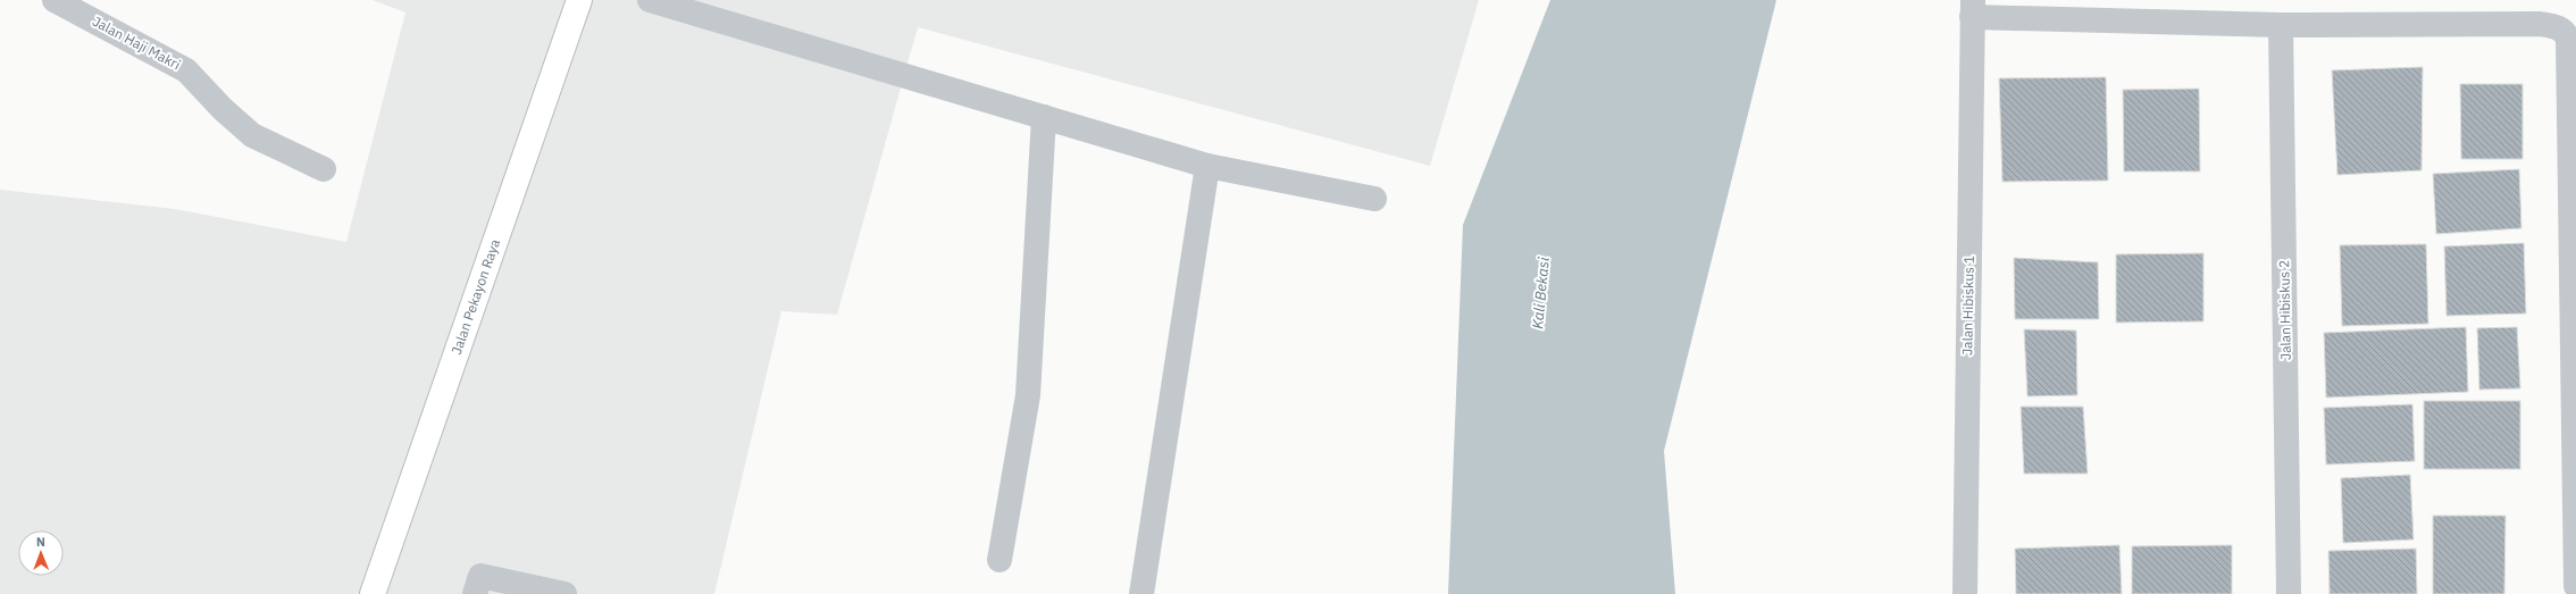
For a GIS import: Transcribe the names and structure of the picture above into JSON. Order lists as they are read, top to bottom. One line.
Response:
{"streets":{"main road":["Jalan Pekayon Raya"],"street":["Jalan Haji Makri","Jalan Hibiskus 1","Jalan Hibiskus 2"]},"water":["Kali Bekasi"],"north":"top"}
